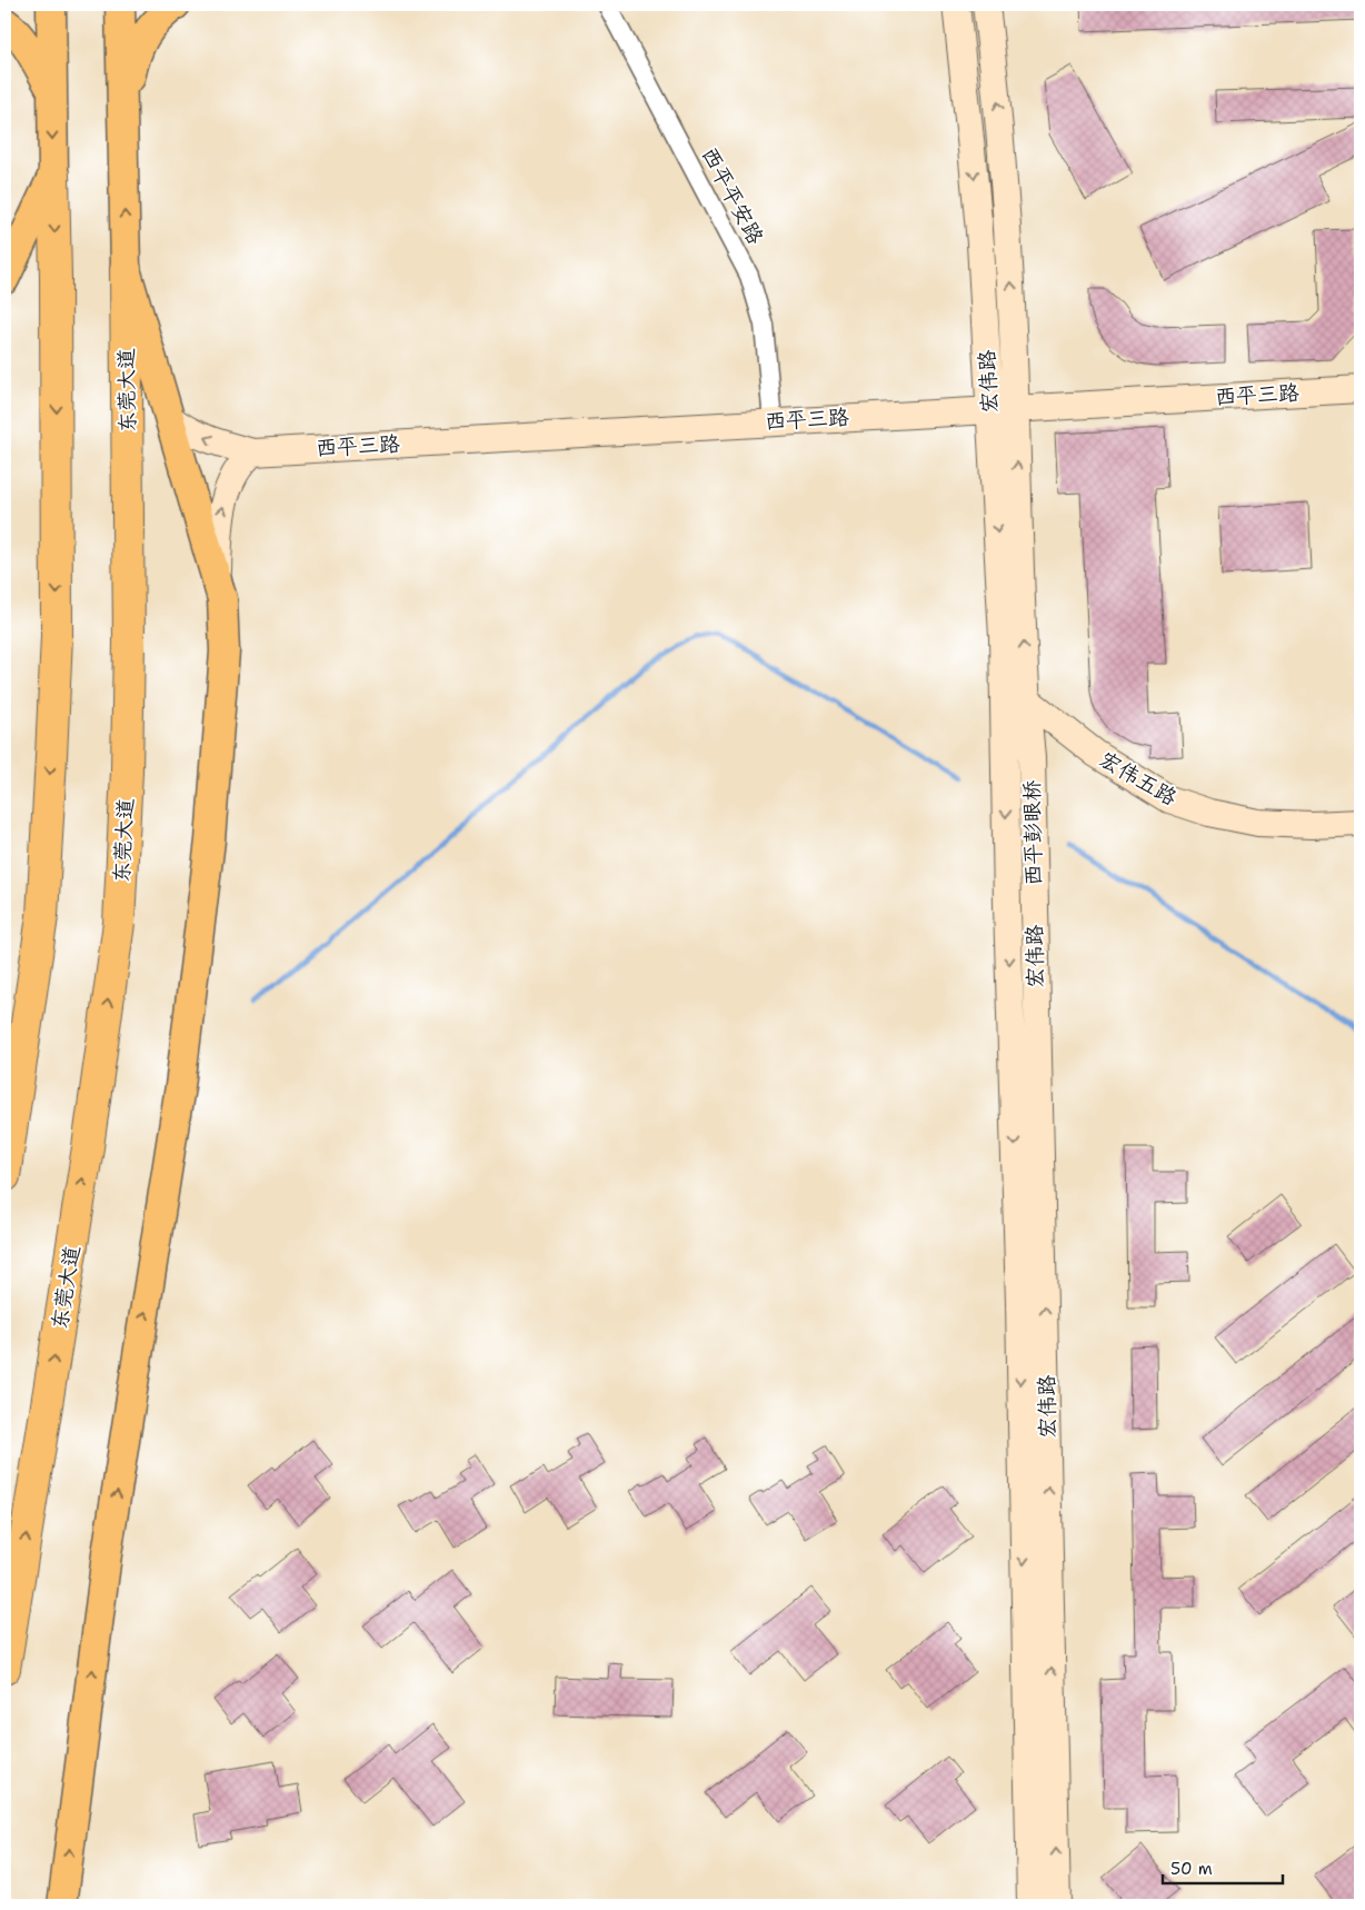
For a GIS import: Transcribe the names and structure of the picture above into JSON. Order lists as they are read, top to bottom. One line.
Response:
{"streets":{"highway":["东莞大道"],"street":["西平平安路","宏伟路","西平三路","宏伟五路","西平彭眼桥"]},"crossings":[["西平平安路","西平三路"],["宏伟路","西平三路"],["宏伟路","宏伟五路"],["宏伟路","西平彭眼桥"]],"scale_bar":"50 m"}
